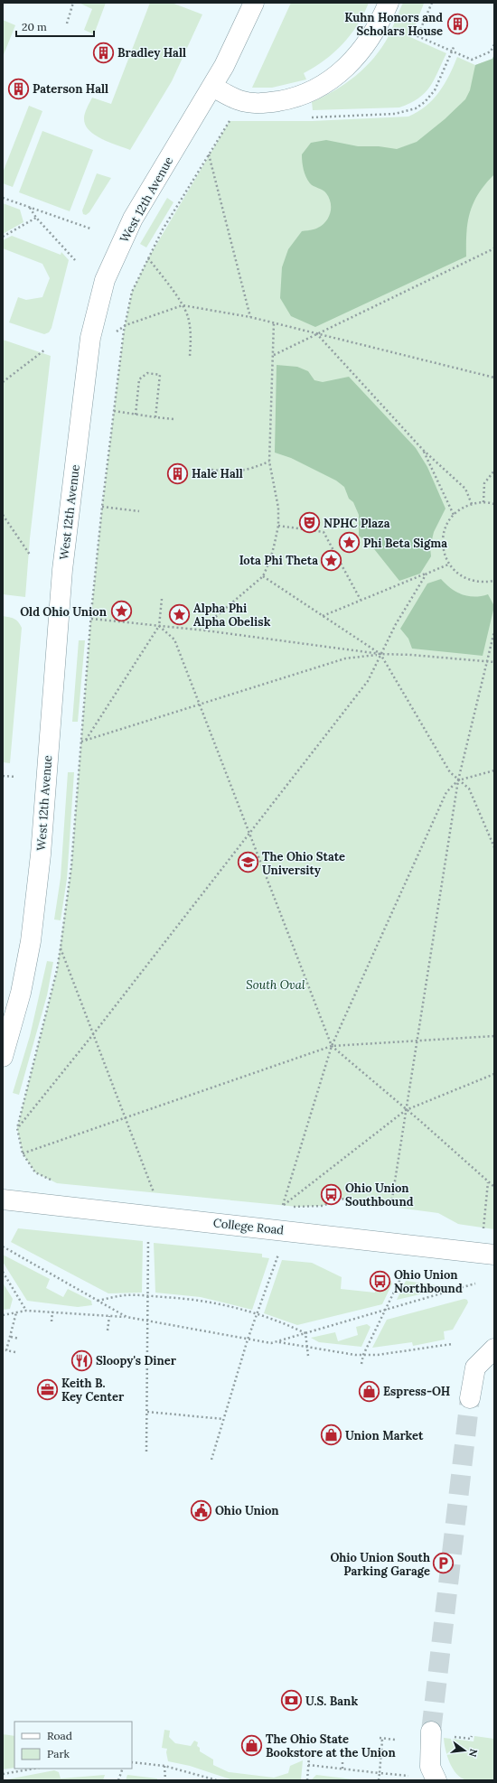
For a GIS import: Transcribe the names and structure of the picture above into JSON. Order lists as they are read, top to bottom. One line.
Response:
{"streets":{"street":["West 12th Avenue","College Road"]},"parks":["South Oval"],"places":{"building":["Kuhn Honors and Scholars House","Bradley Hall","Paterson Hall","Hale Hall"],"theatre":["NPHC Plaza"],"place":["Phi Beta Sigma","Iota Phi Theta","Old Ohio Union","Alpha Phi Alpha Obelisk"],"school or university":["The Ohio State University"],"bus stop":["Ohio Union Southbound","Ohio Union Northbound"],"restaurant":["Sloopy's Diner"],"office":["Keith B. Key Center"],"shop":["Espress-OH","Union Market","The Ohio State Bookstore at the Union"],"public building":["Ohio Union"],"parking":["Ohio Union South Parking Garage"],"bank":["U.S. Bank"]},"legend":["Road","Park"],"scale_bar":"20 m","north":"right"}
